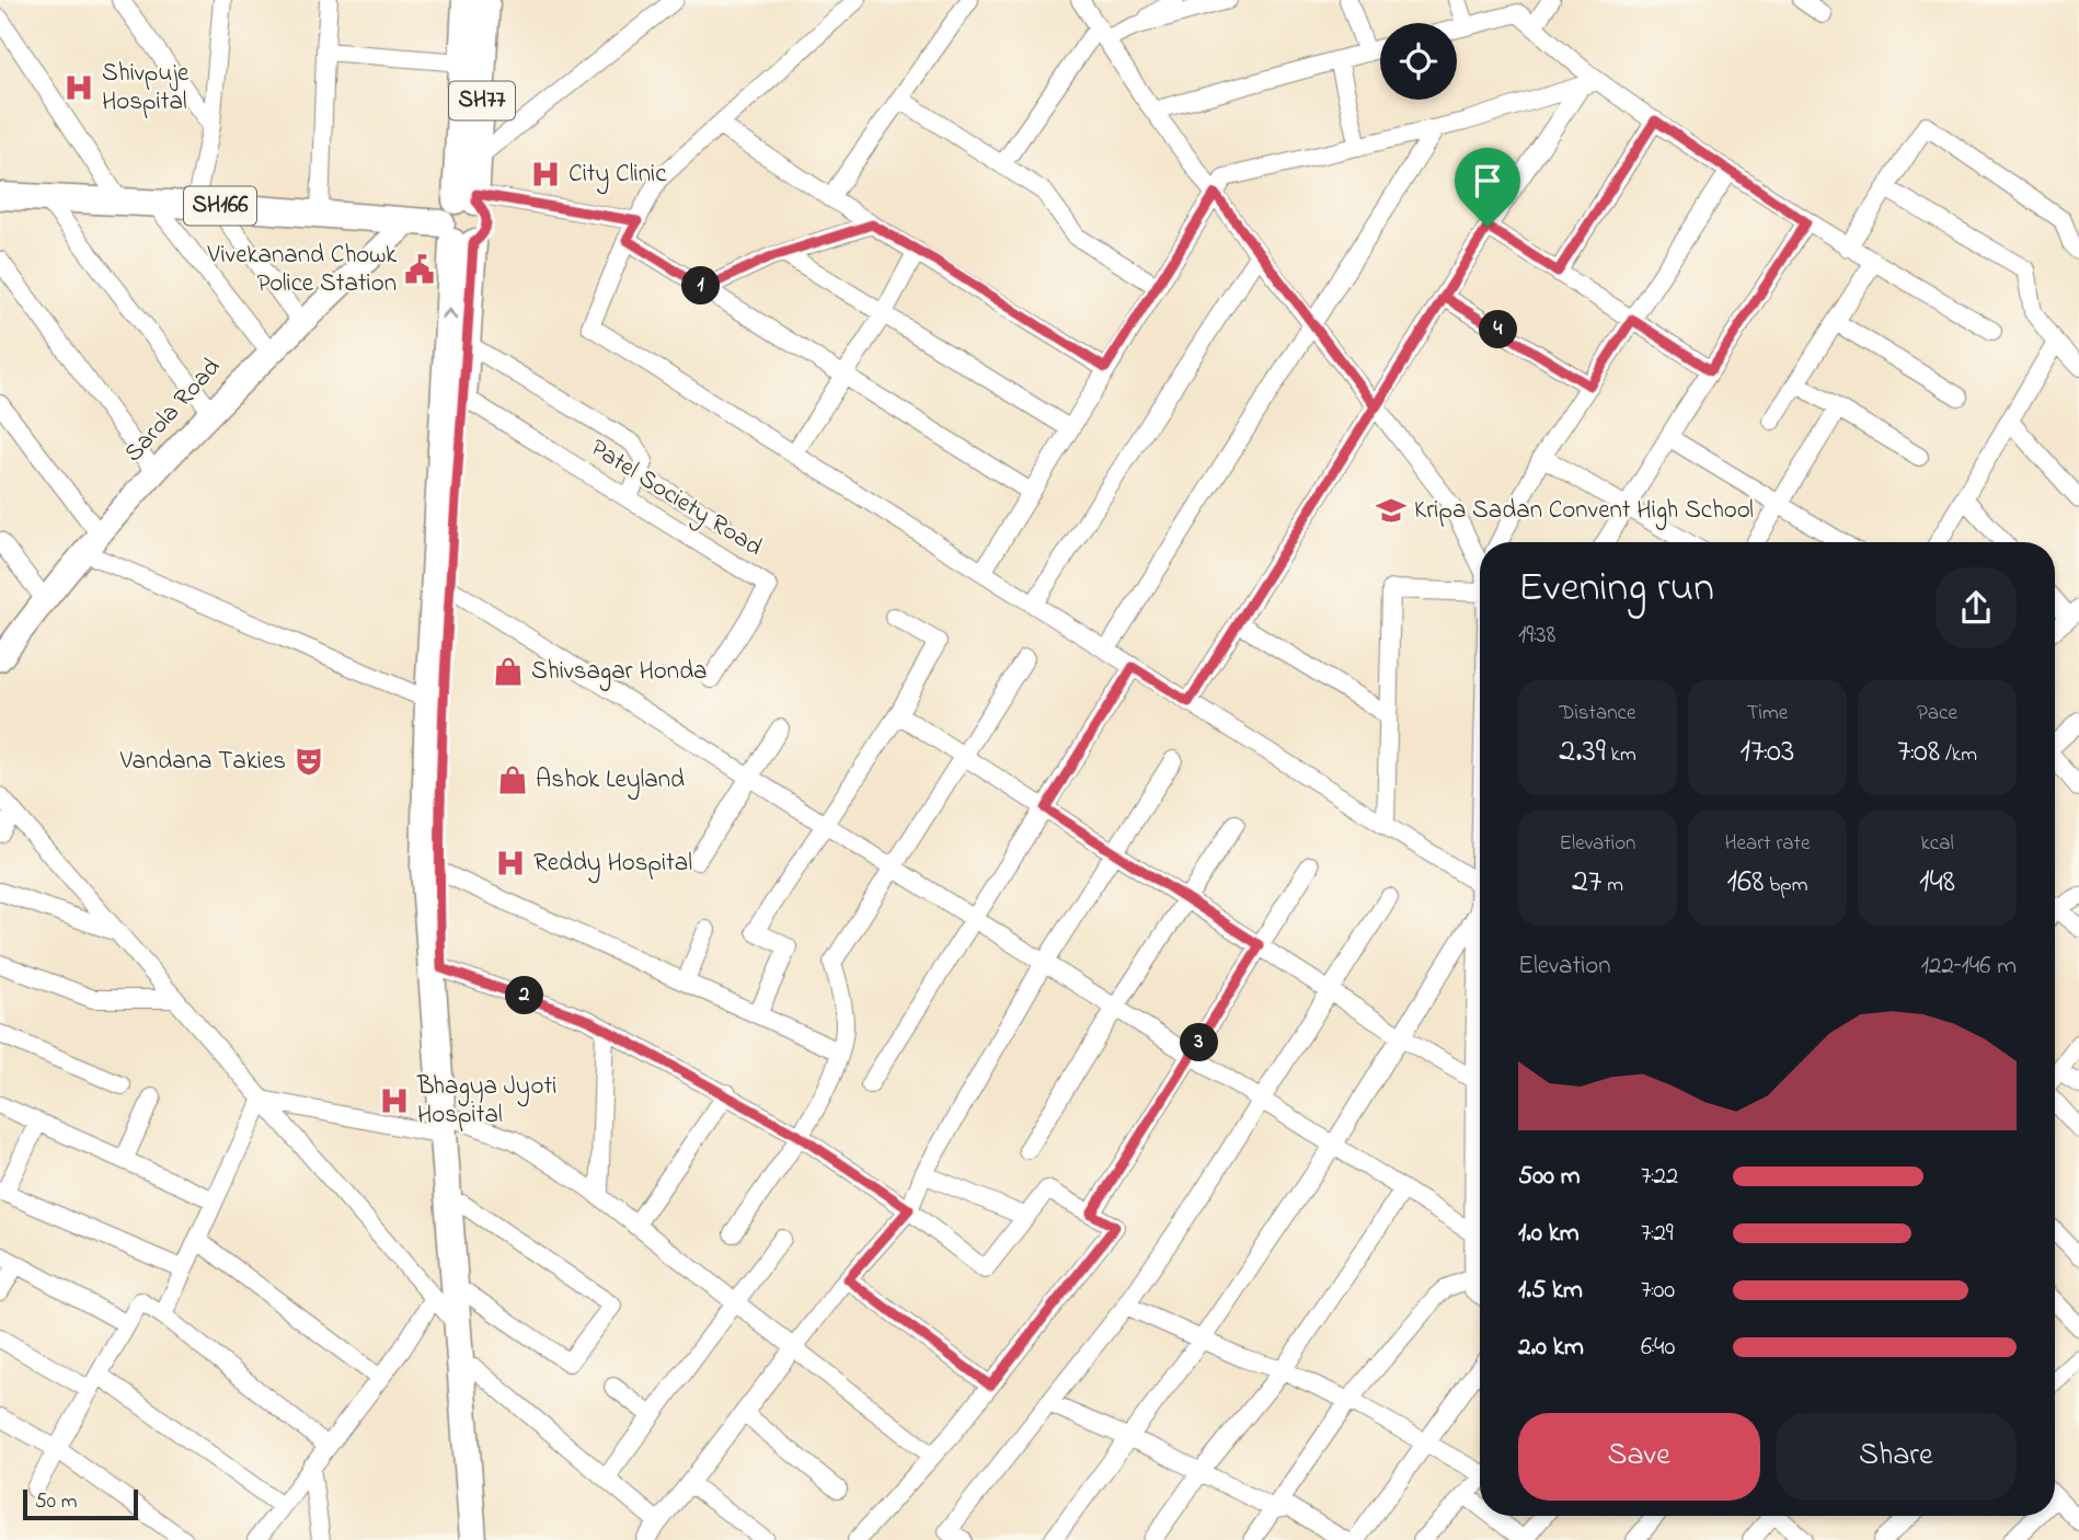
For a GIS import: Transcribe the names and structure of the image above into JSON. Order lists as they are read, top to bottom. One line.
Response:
{"streets":{"main road":["SH77","SH166","Sarola Road"],"street":["Patel Society Road"]},"crossings":[["SH77","SH166"],["SH77","Patel Society Road"],["SH166","Sarola Road"]],"places":{"hospital":["Shivpuje Hospital","City Clinic","Reddy Hospital","Bhagya Jyoti Hospital"],"public building":["Vivekanand Chowk Police Station"],"school or university":["Kripa Sadan Convent High School"],"shop":["Shivsagar Honda","Ashok Leyland"],"theatre":["Vandana Takies"]},"scale_bar":"50 m","page":{"pins":["1","4","2","3"],"heading":["Evening run","19:38"],"stats":[["Distance","2.39 km"],["Time","17:03"],["Pace","7:08 /km"],["Elevation","27 m"],["Heart rate","168 bpm"],["kcal","148"]],"chart":["Elevation","122–146 m"],"list":[{"name":"500 m","note":"7:22"},{"name":"1.0 km","note":"7:29"},{"name":"1.5 km","note":"7:00"},{"name":"2.0 km","note":"6:40"}],"buttons":["Save","Share"],"scale":"50 m"}}
